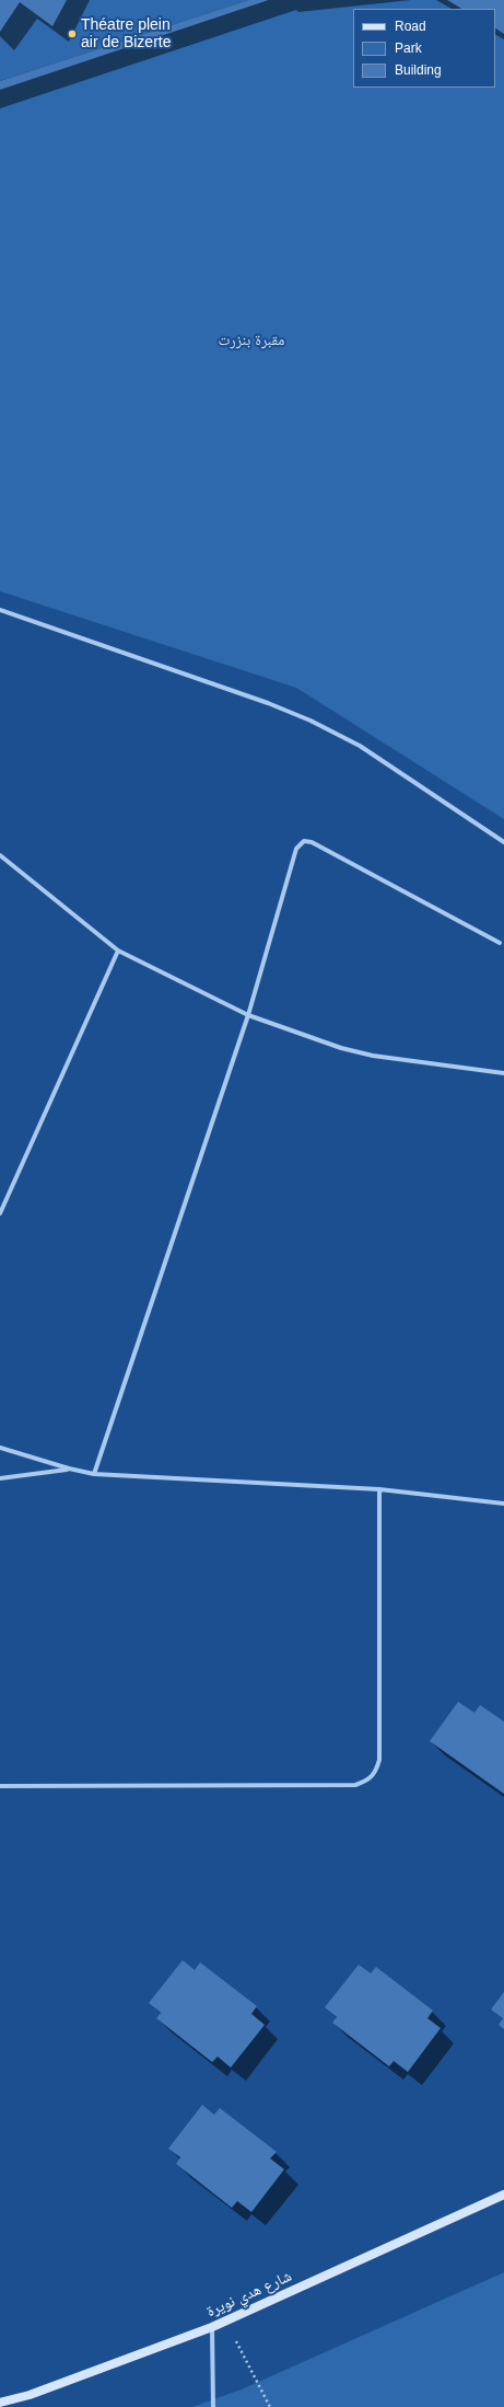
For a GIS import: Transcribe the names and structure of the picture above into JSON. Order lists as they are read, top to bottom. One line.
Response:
{"streets":{"main road":["شارع هدي نويرة"]},"parks":["مقبرة بنزرت"],"places":["Théatre plein air de Bizerte"],"legend":["Road","Park","Building"]}
